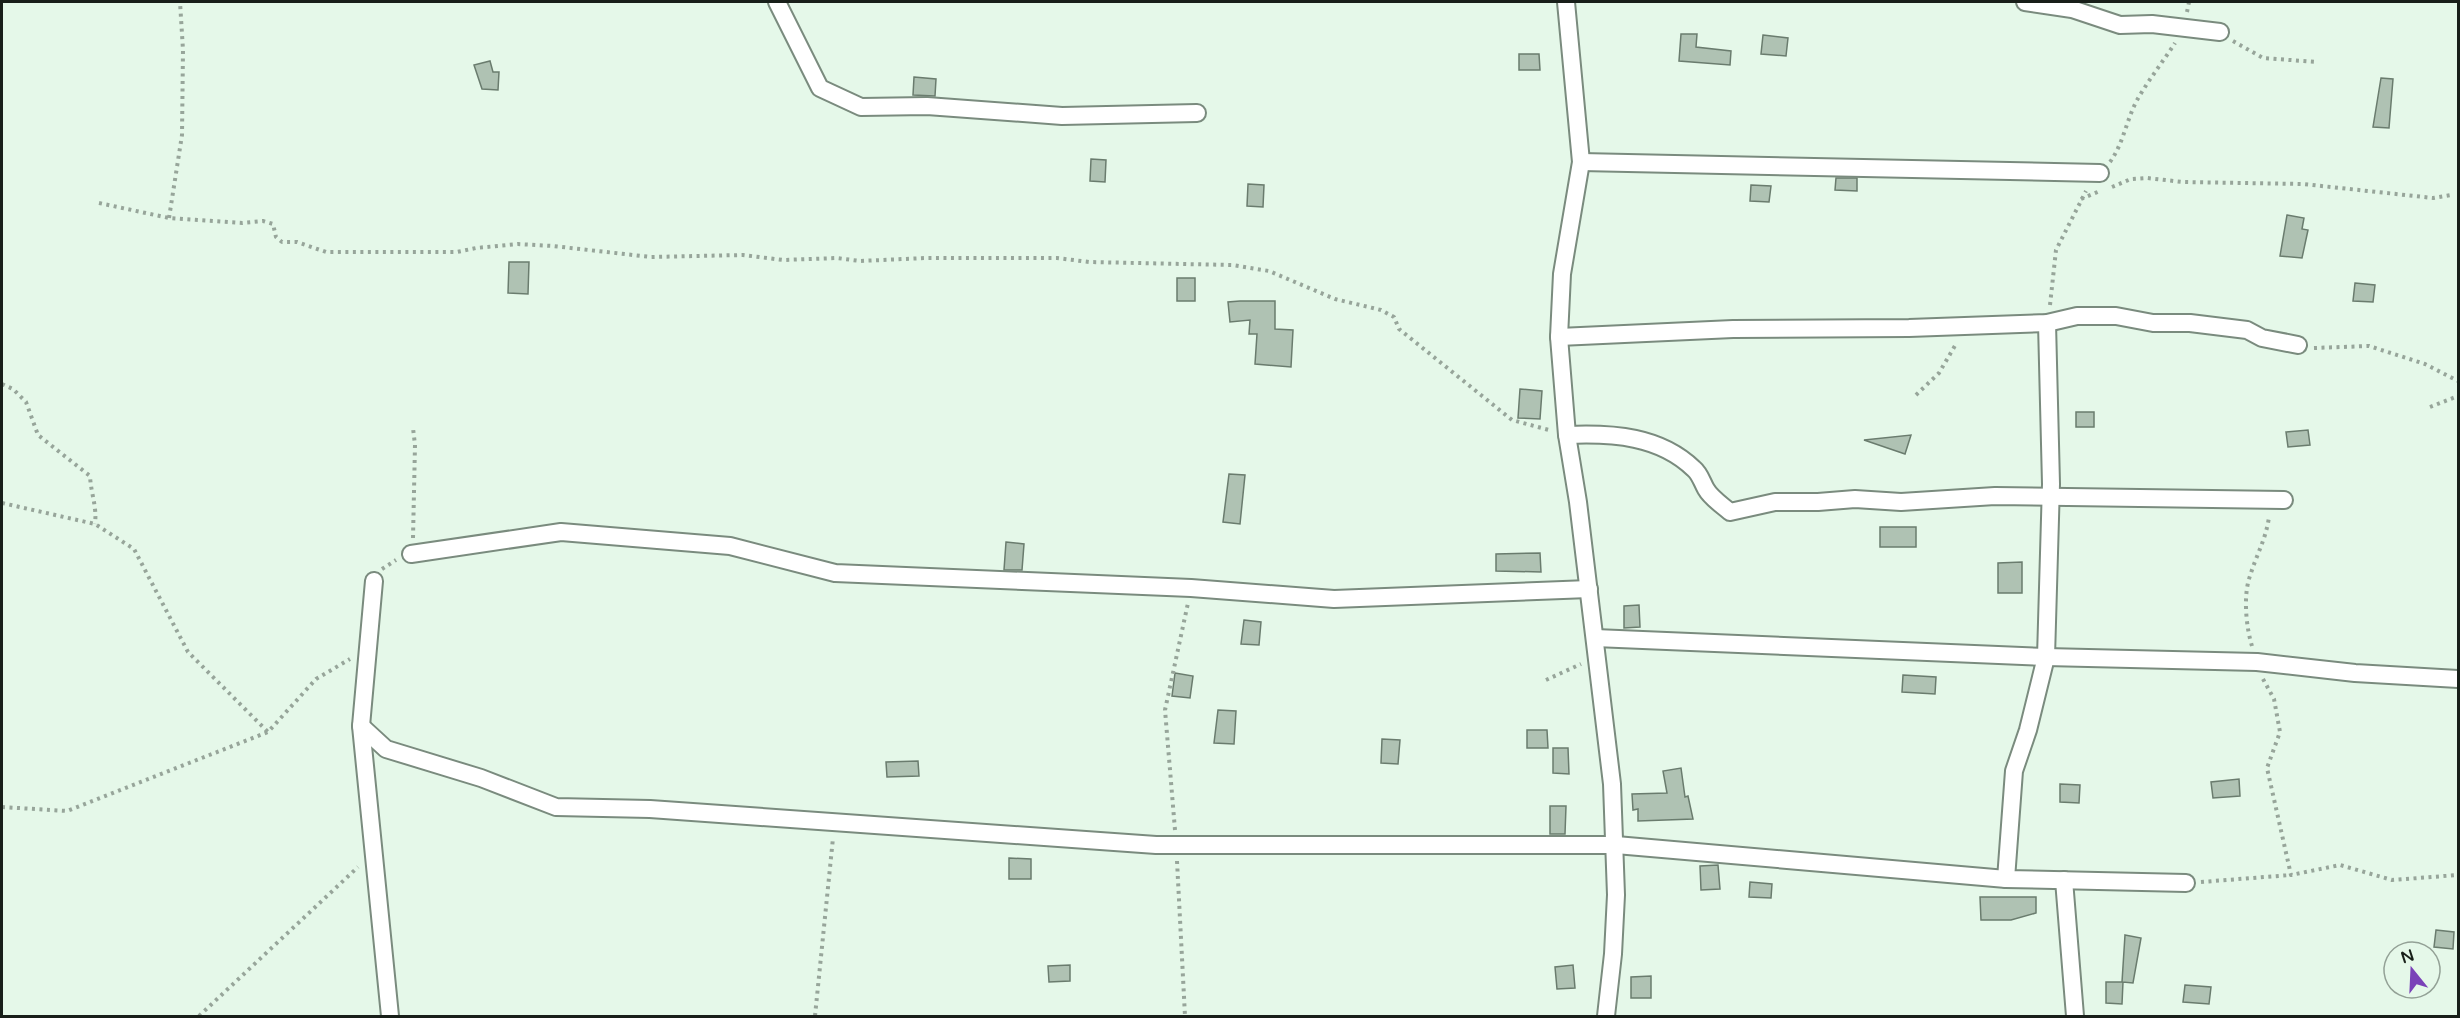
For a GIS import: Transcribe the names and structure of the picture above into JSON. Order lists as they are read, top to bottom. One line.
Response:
{"north":"top"}
